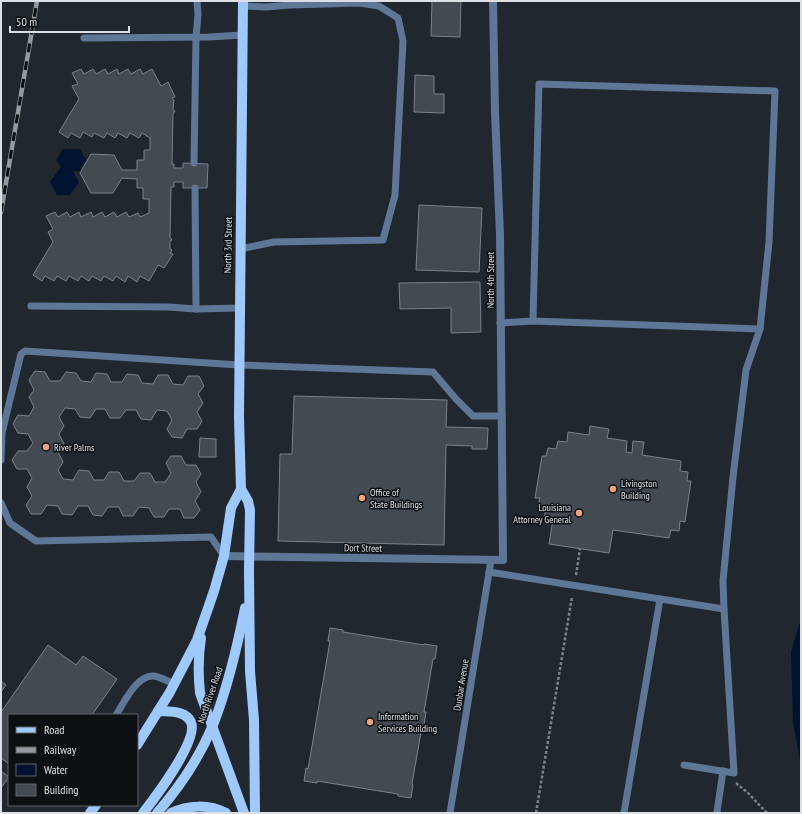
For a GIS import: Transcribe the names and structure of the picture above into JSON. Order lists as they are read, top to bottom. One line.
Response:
{"streets":{"main road":["North 3rd Street","North River Road"],"street":["North 4th Street","Dort Street"],"lane":["Dunbar Avenue"]},"crossings":[["North 3rd Street","Dort Street"],["North 3rd Street","North River Road"],["North 4th Street","Dort Street"],["Dort Street","Dunbar Avenue"]],"places":["River Palms","Livingston Building","Office of State Buildings","Louisiana Attorney General","Information Services Building"],"legend":["Road","Railway","Water","Building"],"scale_bar":"50 m"}
